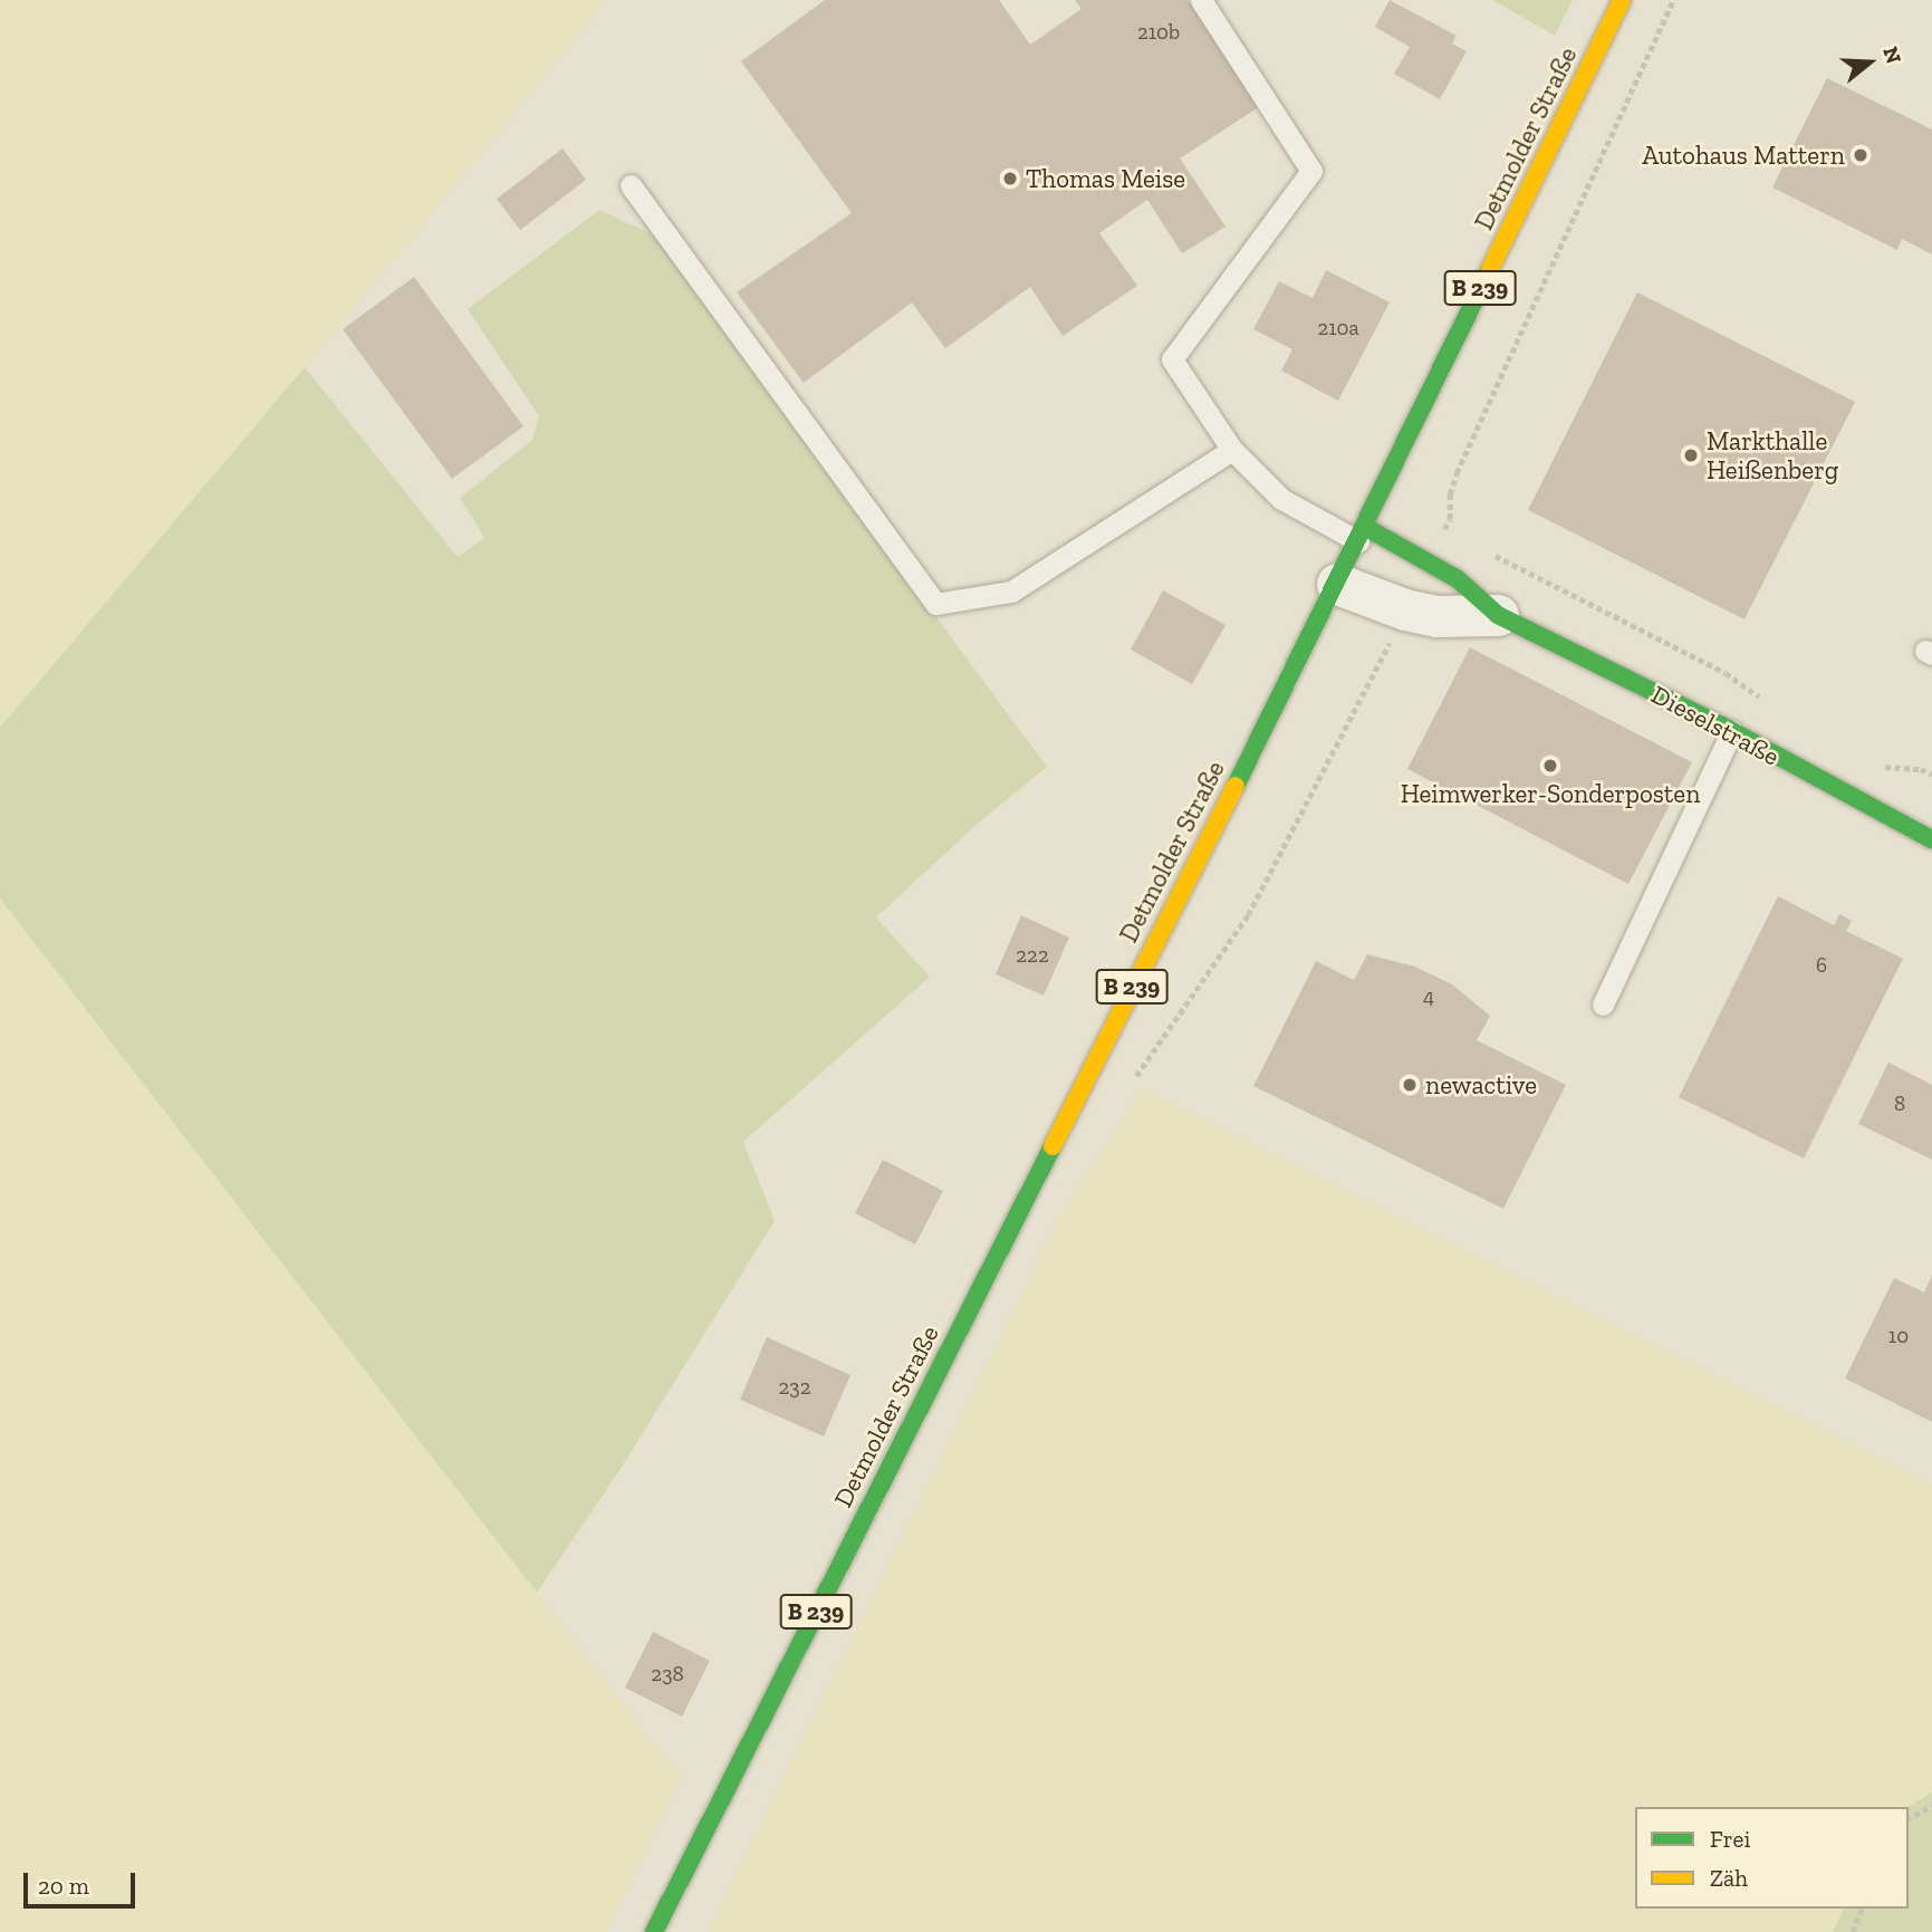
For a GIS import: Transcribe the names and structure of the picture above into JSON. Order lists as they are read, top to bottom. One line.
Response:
{"streets":{"main road":["Detmolder Straße","B 239","Dieselstraße"]},"crossings":[["Detmolder Straße","Dieselstraße"]],"places":["Autohaus Mattern","Thomas Meise","Markthalle Heißenberg","Heimwerker-Sonderposten","newactive"],"house_numbers":["210b","210a","222","6","4","8","10","232","238"],"legend":["Frei","Zäh"],"scale_bar":"20 m","north":"right"}
